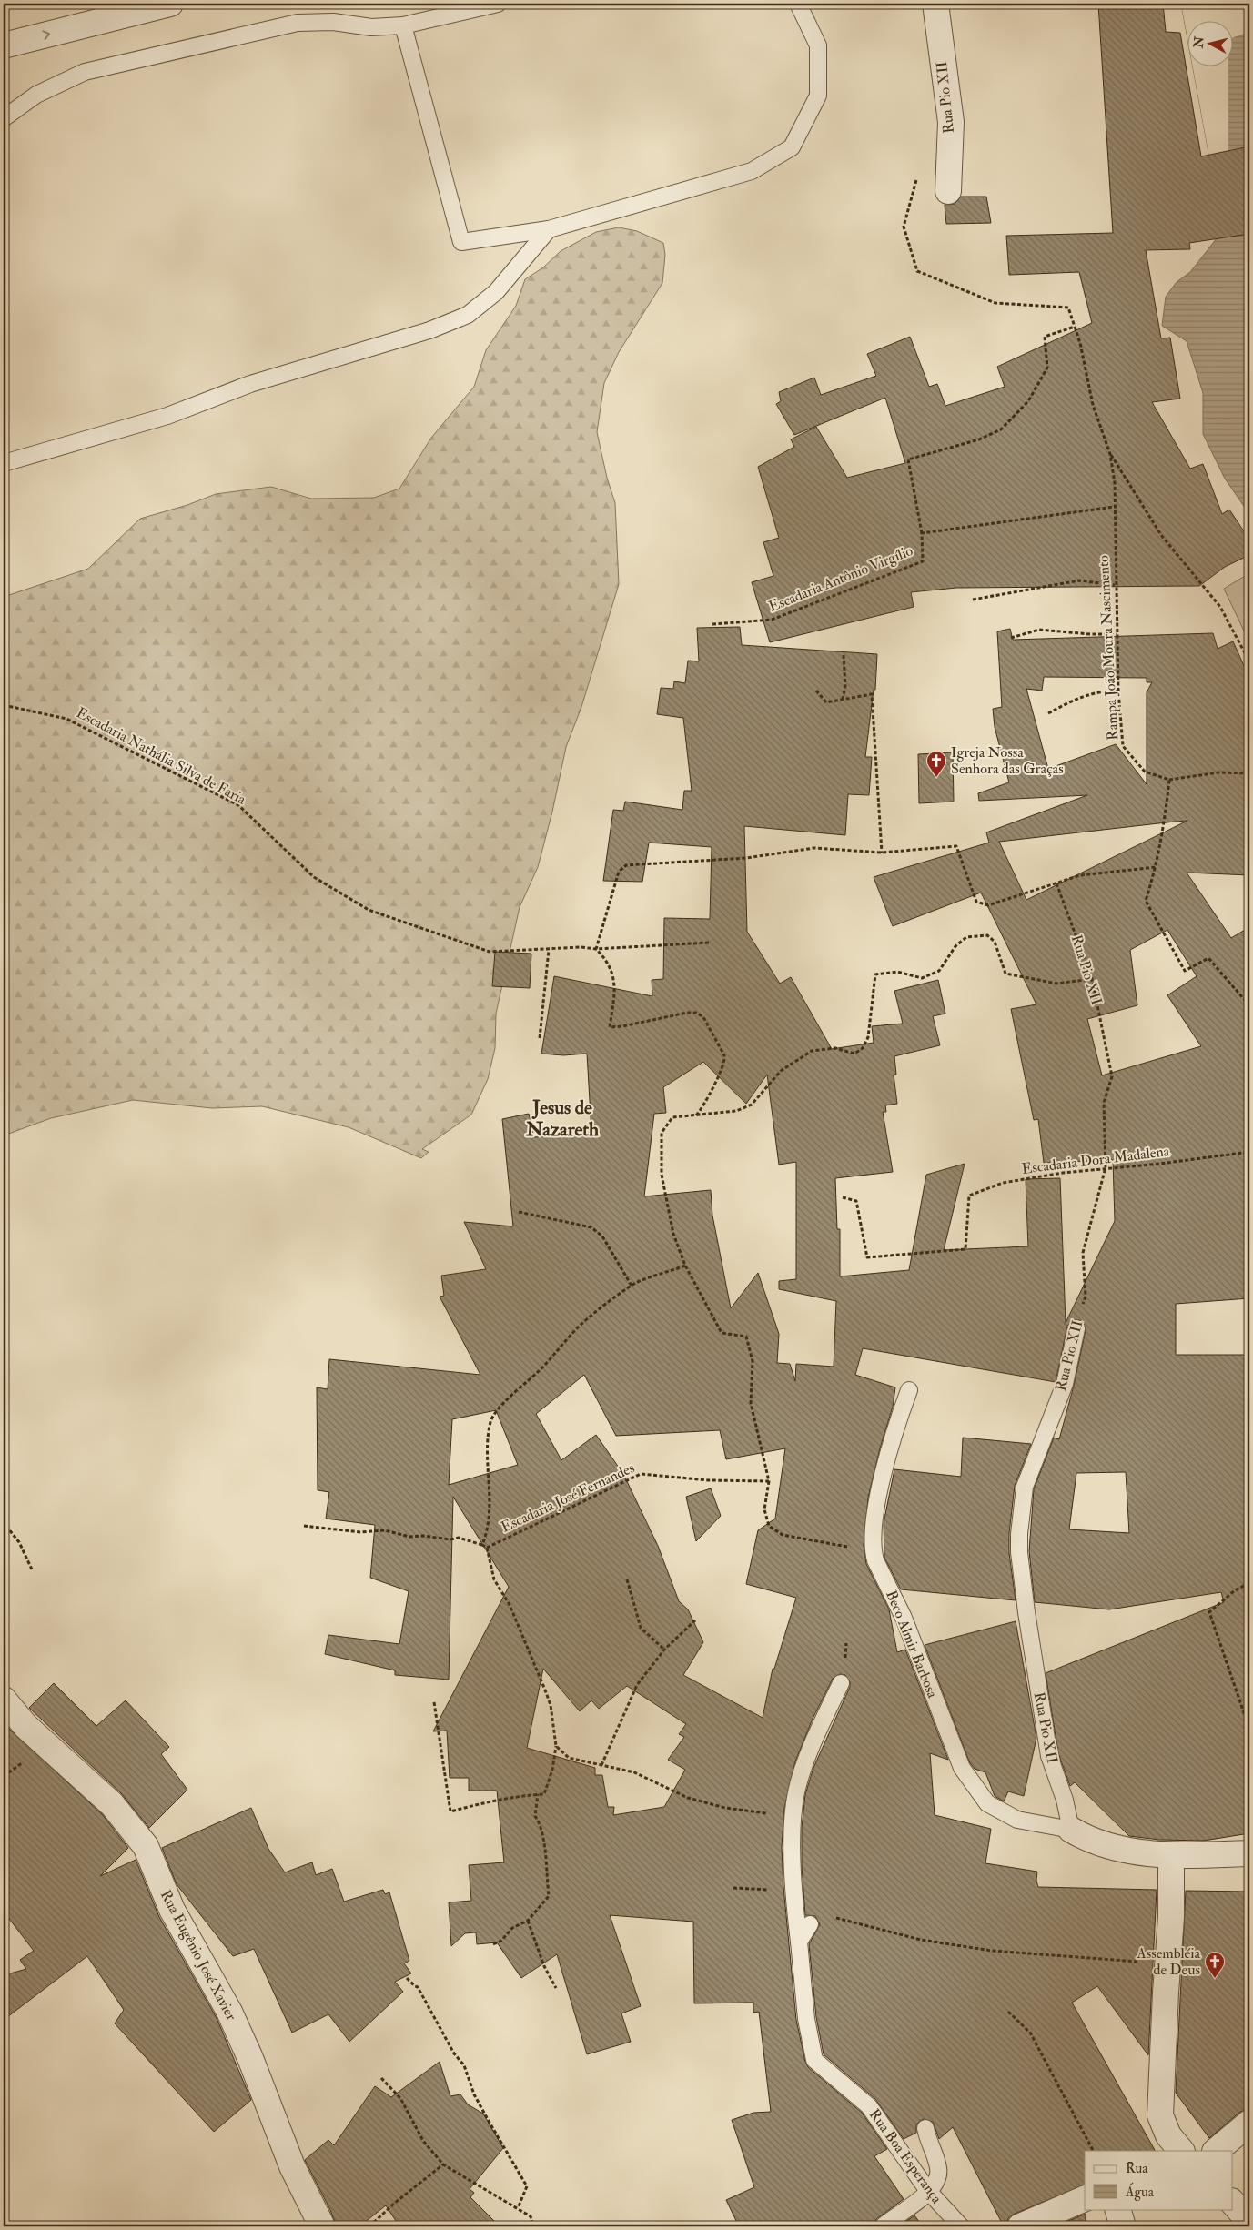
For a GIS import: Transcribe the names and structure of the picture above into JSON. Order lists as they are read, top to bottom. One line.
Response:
{"streets":{"street":["Rua Pio XII","Rua Eugênio José Xavier"],"lane":["Beco Almir Barbosa","Rua Boa Esperança"],"path":["Escadaria Antônio Virgílio","Rampa João Moura Nascimento","Escadaria Nathália Silva de Faria","Escadaria Dora Madalena","Escadaria José Fernandes"]},"crossings":[["Rua Pio XII","Escadaria Dora Madalena"],["Rua Pio XII","Beco Almir Barbosa"],["Escadaria Antônio Virgílio","Rampa João Moura Nascimento"]],"districts":["Jesus de Nazareth"],"places":{"church":["Igreja Nossa Senhora das Graças","Assembléia de Deus"]},"legend":["Rua","Água"],"north":"left"}
